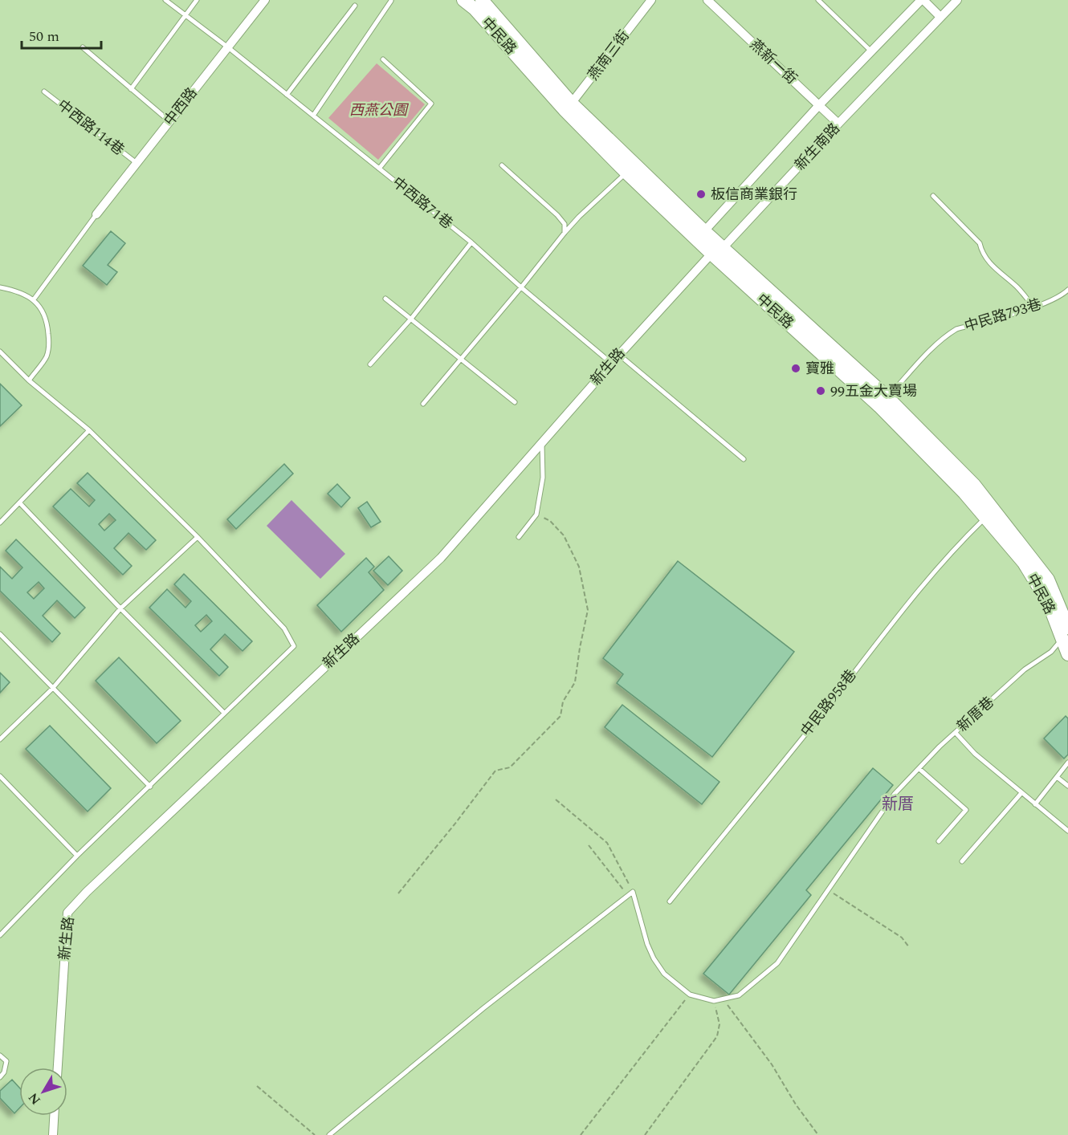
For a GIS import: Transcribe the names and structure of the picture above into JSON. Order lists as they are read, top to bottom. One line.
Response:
{"streets":{"main road":["中民路"],"street":["燕南三街","燕新一街","中西路","新生南路","新生路"],"lane":["中西路114巷","中西路71巷","中民路793巷","中民路958巷","新厝巷"]},"crossings":[["中民路","燕南三街"],["中民路","新生南路"],["中民路","中民路793巷"],["中民路","新生路"],["中民路","中民路958巷"],["中民路","新厝巷"],["燕新一街","新生南路"],["中西路","中西路114巷"],["中西路","中西路71巷"],["新生南路","新生路"],["中西路71巷","新生路"]],"districts":["新厝"],"parks":["西燕公園"],"places":["板信商業銀行","寶雅","99五金大賣場"],"scale_bar":"50 m","north":"bottom left"}
